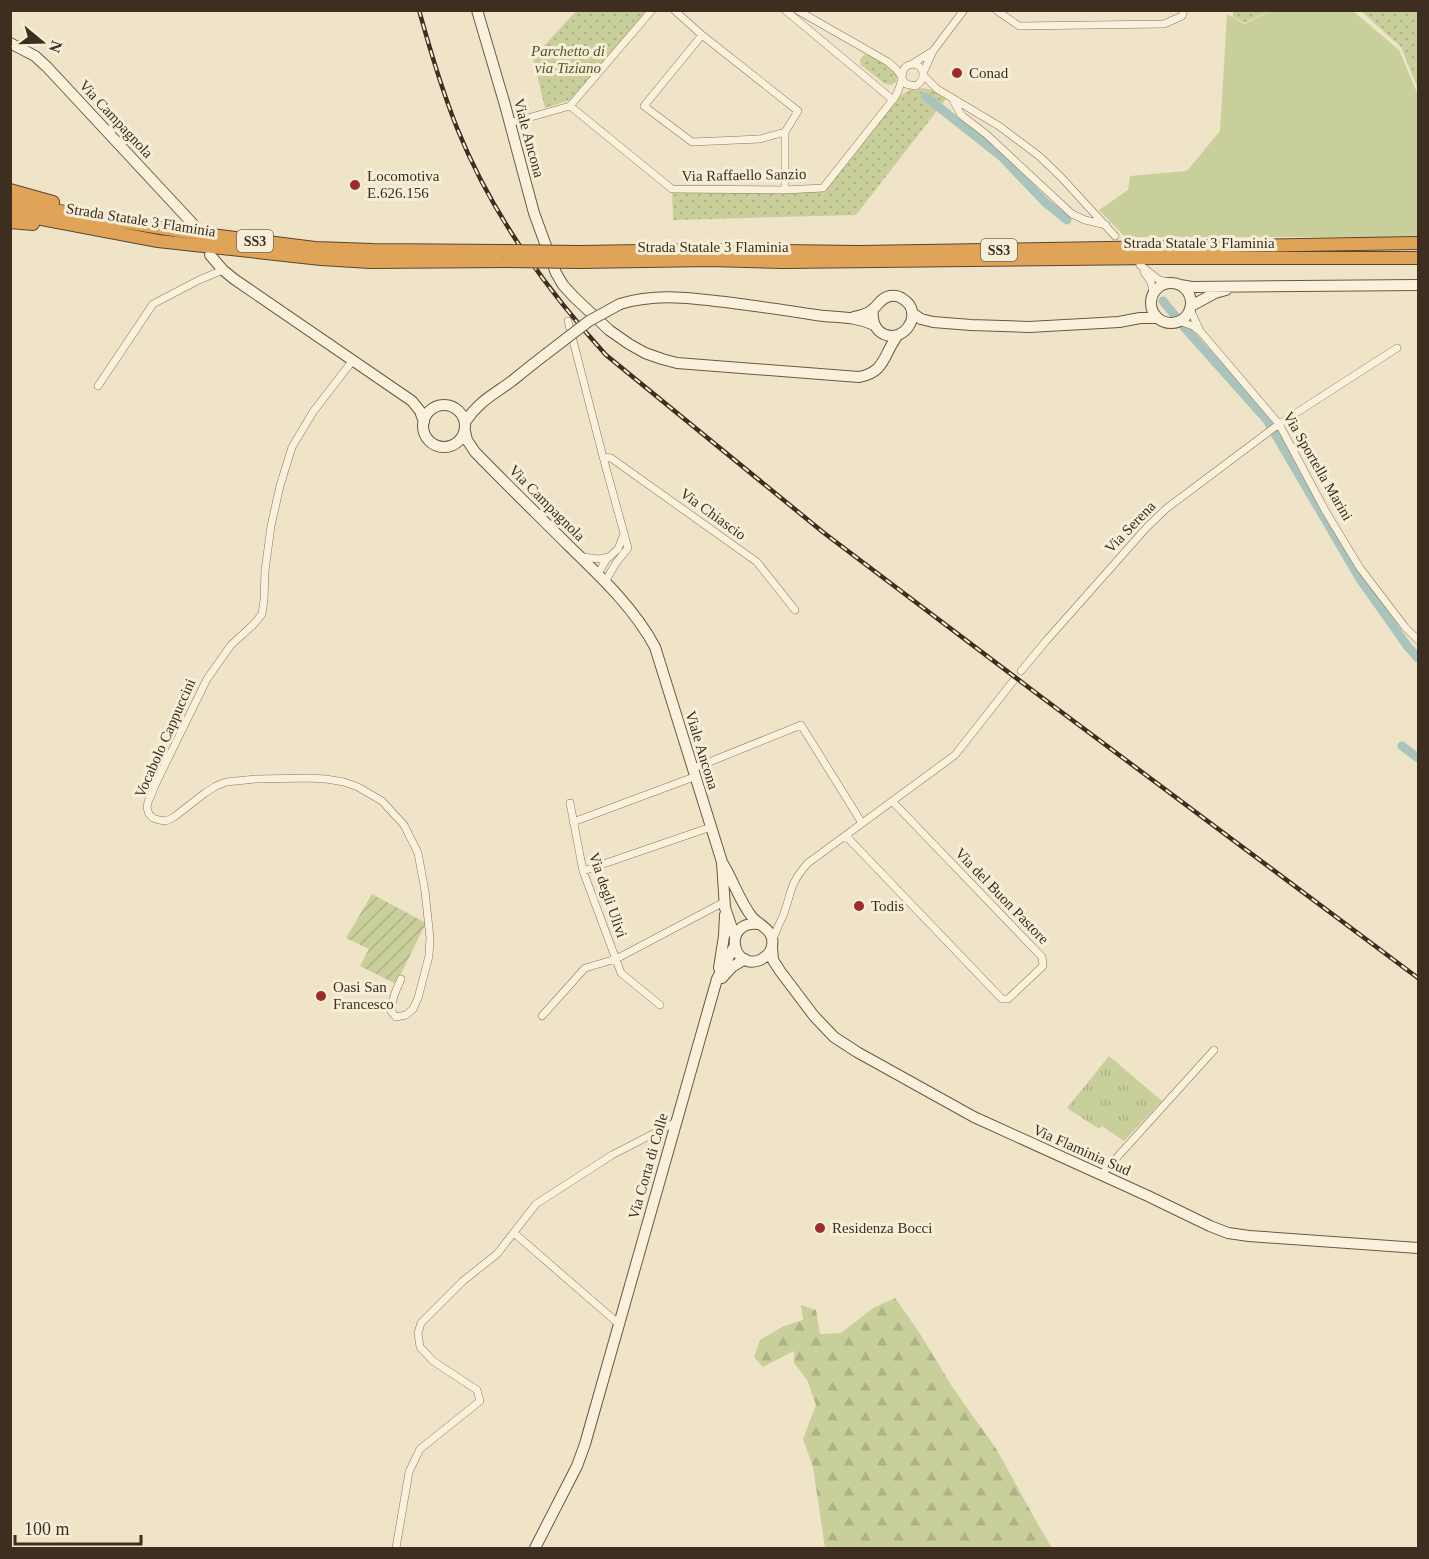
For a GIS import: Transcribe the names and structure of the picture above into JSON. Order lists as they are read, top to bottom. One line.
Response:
{"streets":{"highway":["Strada Statale 3 Flaminia","SS3"],"main road":["Via Campagnola","Viale Ancona","Via Sportella Marini","Via Flaminia Sud","Via Corta di Colle"],"street":["Via Raffaello Sanzio","Via Chiascio","Via Serena","Vocabolo Cappuccini","Via degli Ulivi","Via del Buon Pastore"]},"crossings":[["Via Campagnola","Viale Ancona"],["Via Campagnola","Vocabolo Cappuccini"],["Viale Ancona","Via degli Ulivi"],["Viale Ancona","Via Flaminia Sud"],["Viale Ancona","Via Corta di Colle"],["Via Sportella Marini","Via Serena"],["Via Flaminia Sud","Via Corta di Colle"]],"parks":["Parchetto di via Tiziano"],"places":["Conad","Locomotiva E.626.156","Todis","Oasi San Francesco","Residenza Bocci"],"scale_bar":"100 m","north":"right"}
